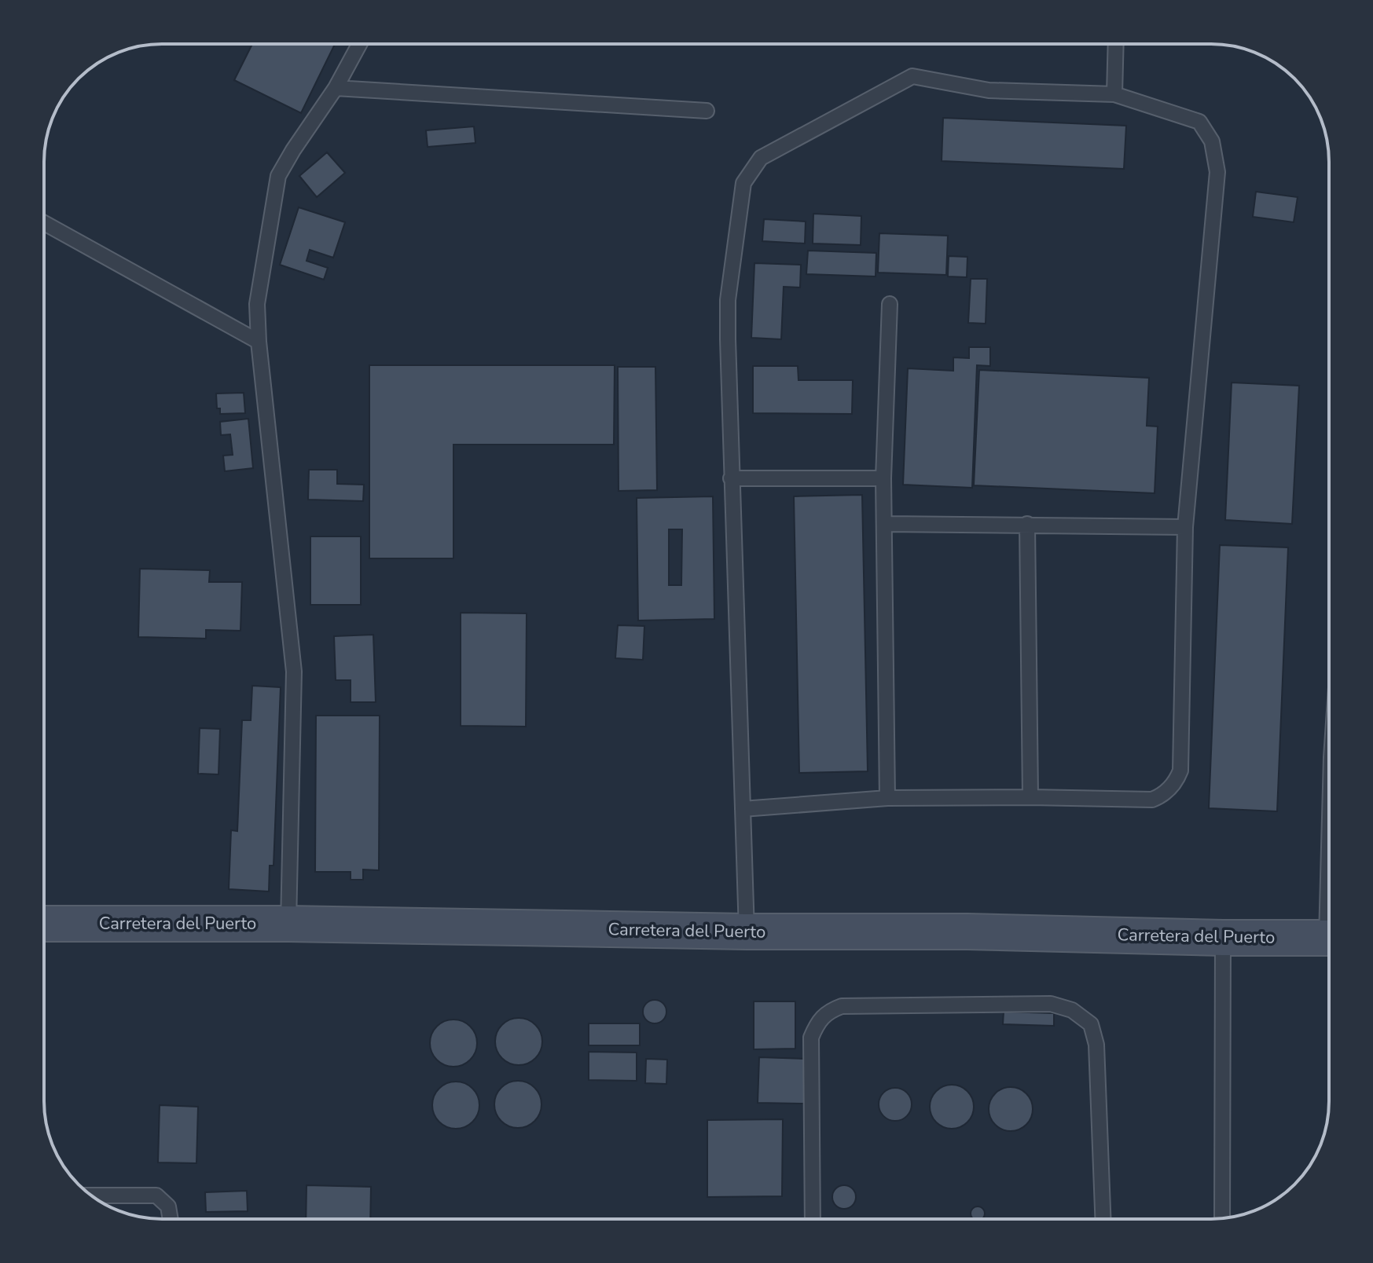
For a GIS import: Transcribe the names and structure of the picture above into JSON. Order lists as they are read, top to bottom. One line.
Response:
{"streets":{"main road":["Carretera del Puerto"]}}
